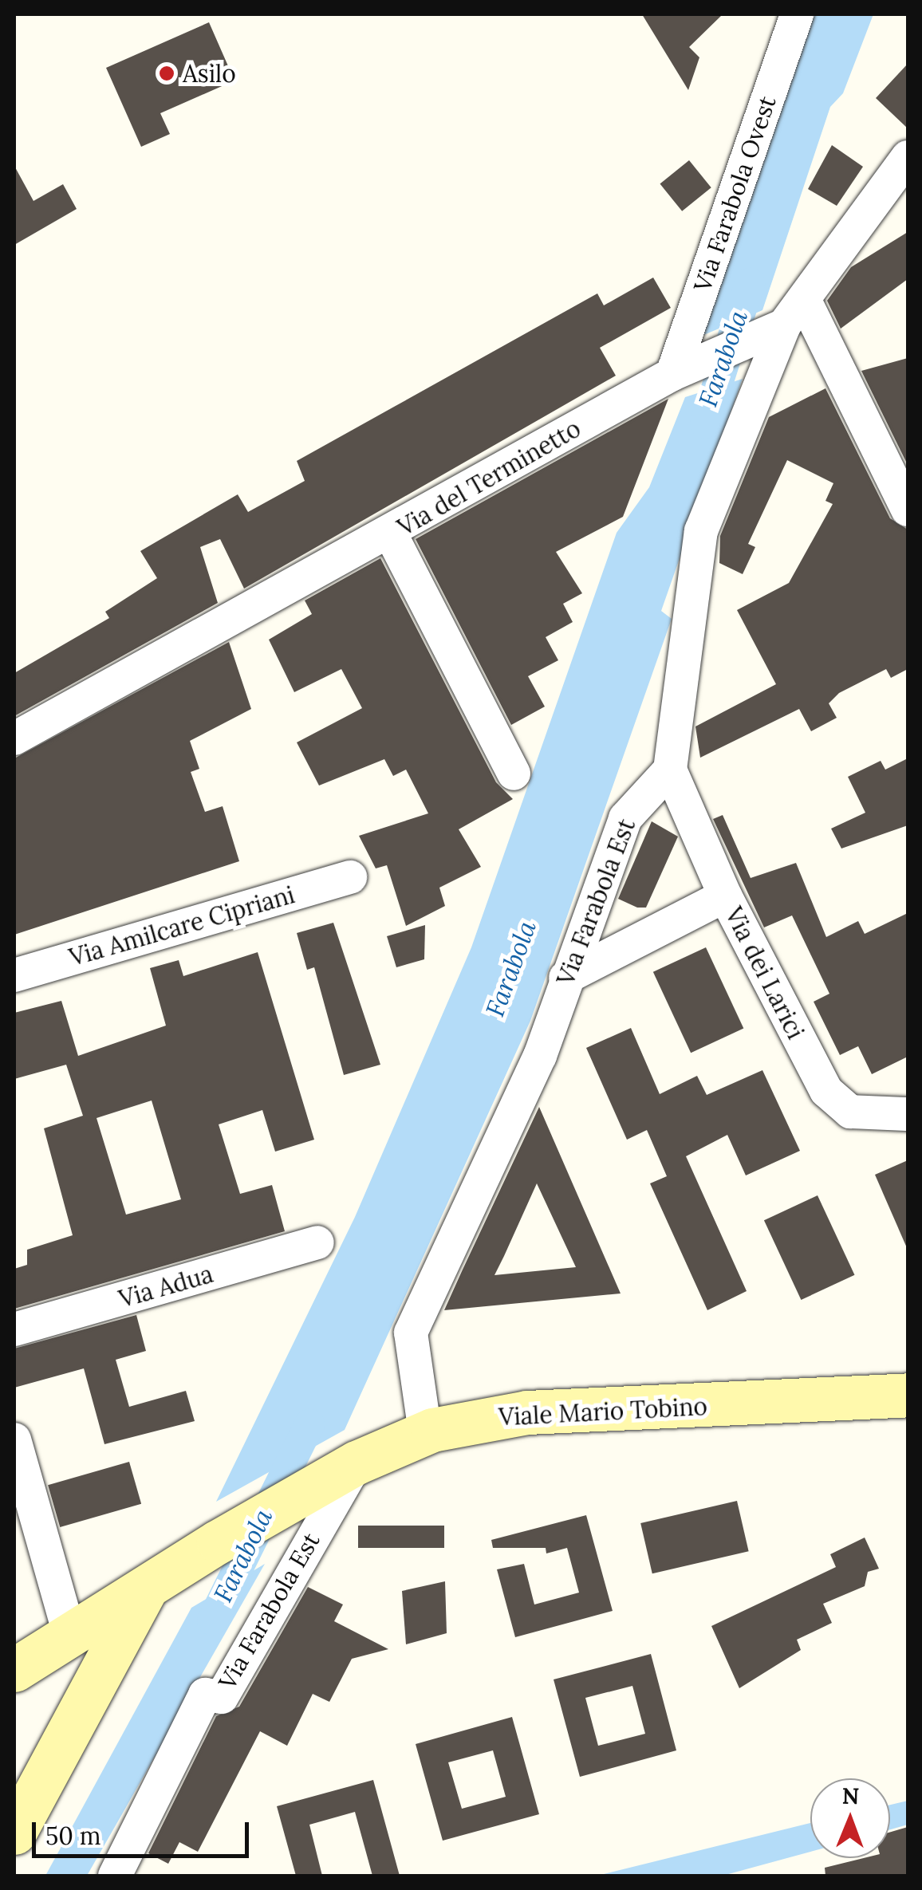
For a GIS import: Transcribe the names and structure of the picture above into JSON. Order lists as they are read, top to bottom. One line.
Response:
{"streets":{"main road":["Viale Mario Tobino"],"street":["Via Farabola Ovest","Via del Terminetto","Via Farabola Est","Via Amilcare Cipriani","Via dei Larici","Via Adua"]},"crossings":[["Via Farabola Ovest","Via del Terminetto"],["Via Farabola Est","Via dei Larici"],["Via Farabola Est","Viale Mario Tobino"]],"water":["Farabola"],"places":["Asilo"],"scale_bar":"50 m","north":"top"}
